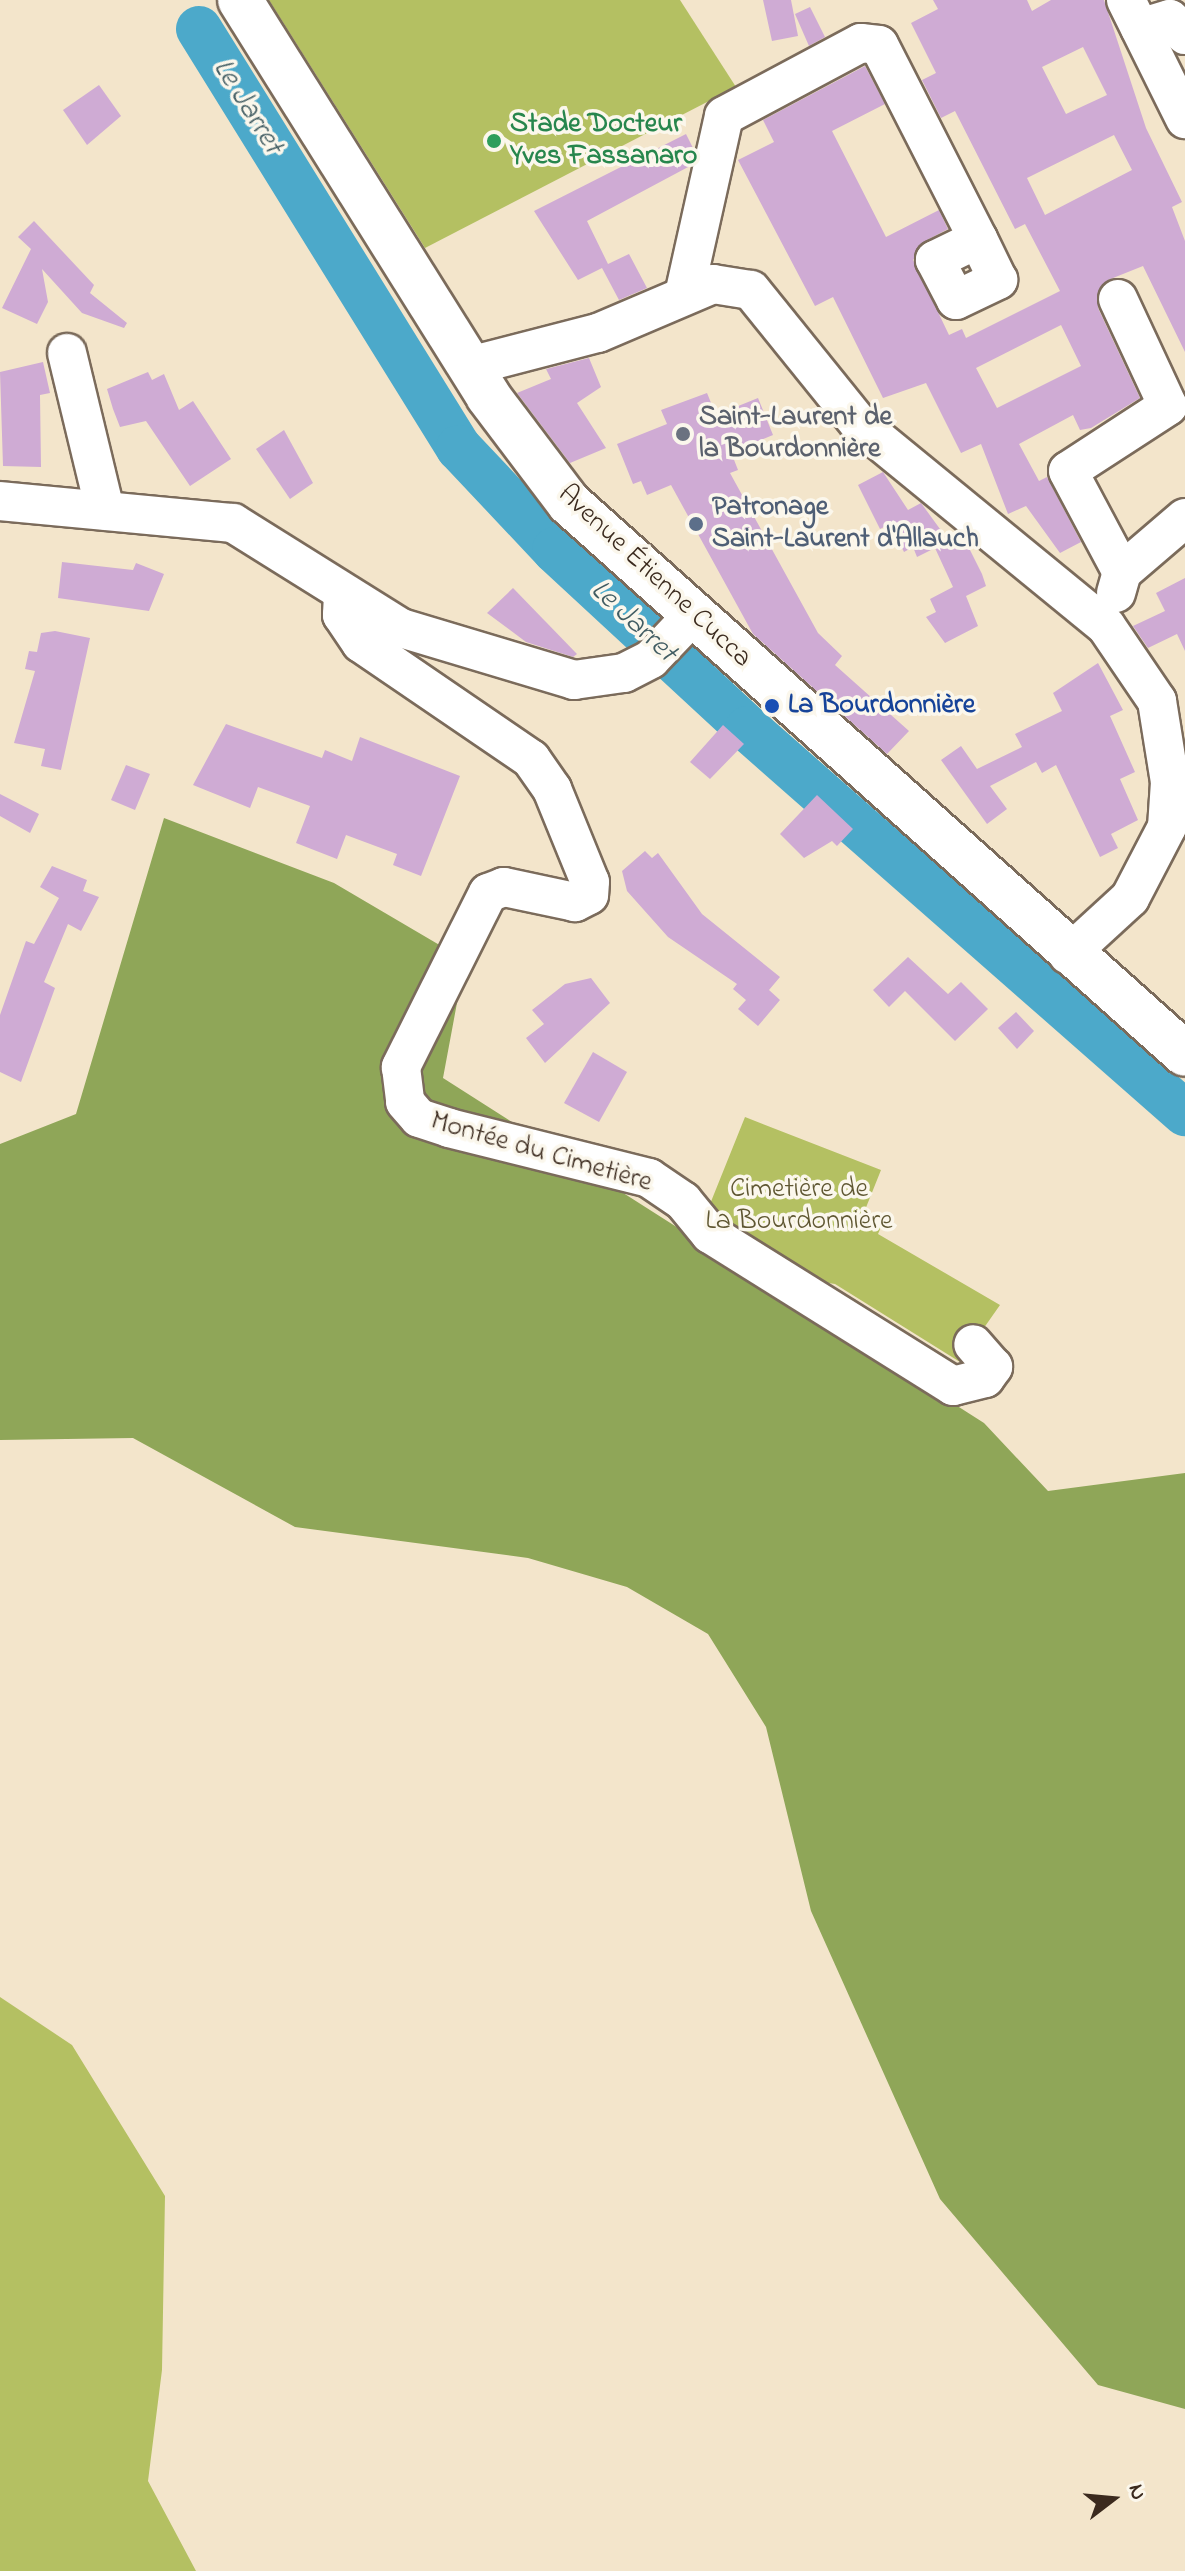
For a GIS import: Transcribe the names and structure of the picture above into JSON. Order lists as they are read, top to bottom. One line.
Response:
{"streets":{"main road":["Avenue Étienne Cucca"],"street":["Montée du Cimetière"]},"water":["Le Jarret"],"parks":["Cimetière de La Bourdonnière"],"places":["Stade Docteur Yves Fassanaro","Saint-Laurent de la Bourdonnière","Patronage Saint-Laurent d'Allauch","La Bourdonnière"],"north":"right"}
